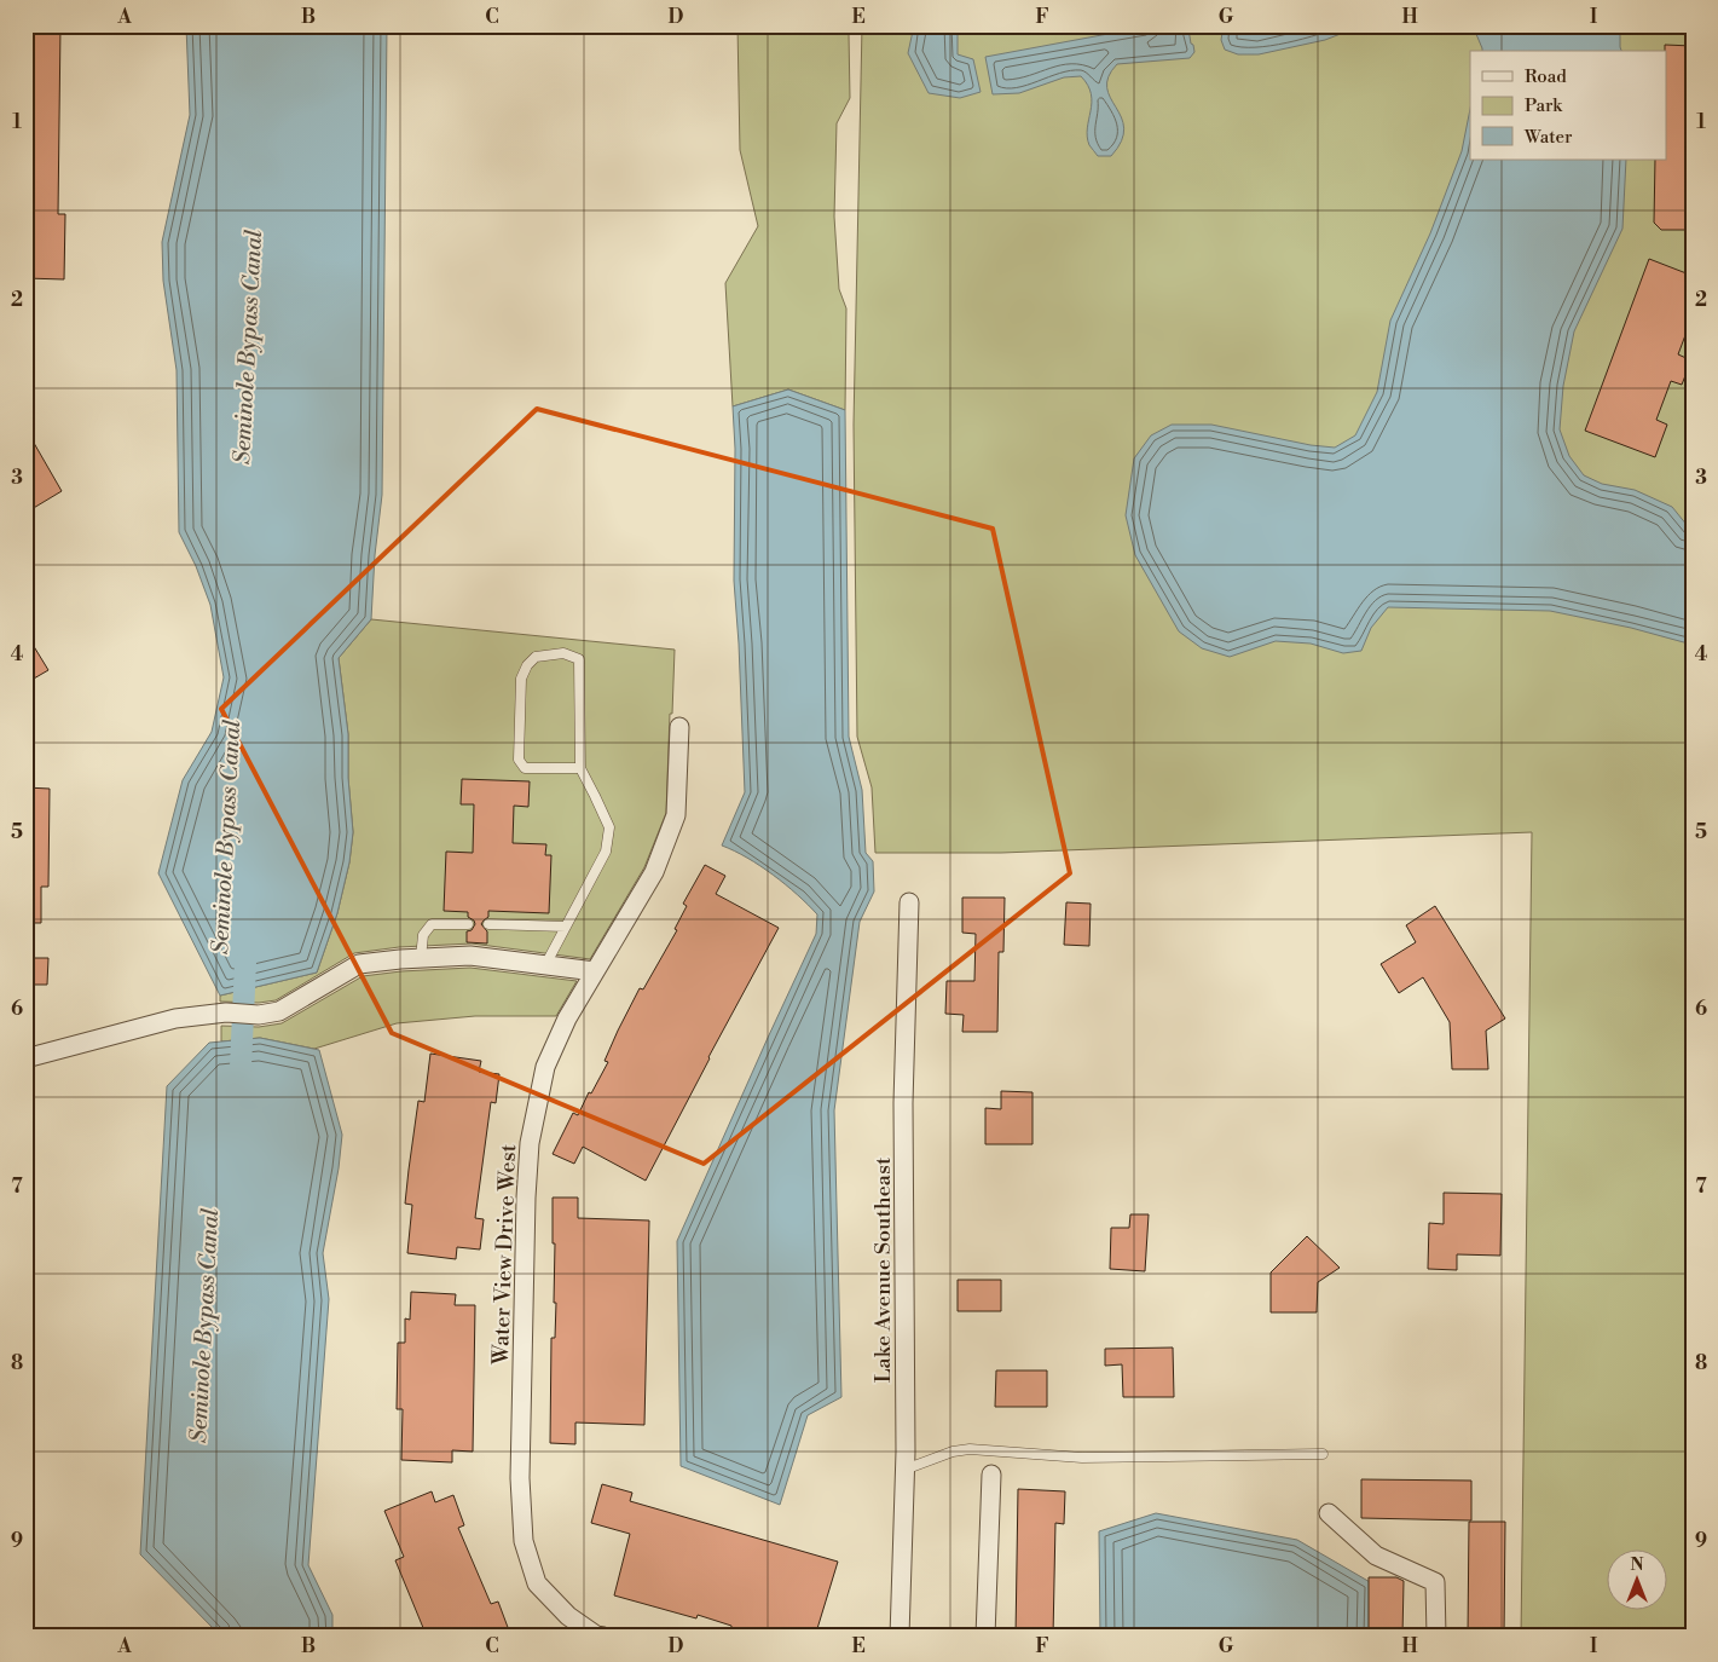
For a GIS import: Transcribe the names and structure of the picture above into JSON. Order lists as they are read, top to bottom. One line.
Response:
{"streets":{"street":["Water View Drive West","Lake Avenue Southeast"]},"water":["Seminole Bypass Canal"],"legend":["Road","Park","Water"],"north":"top","grid":{"columns":["A","B","C","D","E","F","G","H","I"],"rows":["1","2","3","4","5","6","7","8","9"]}}
